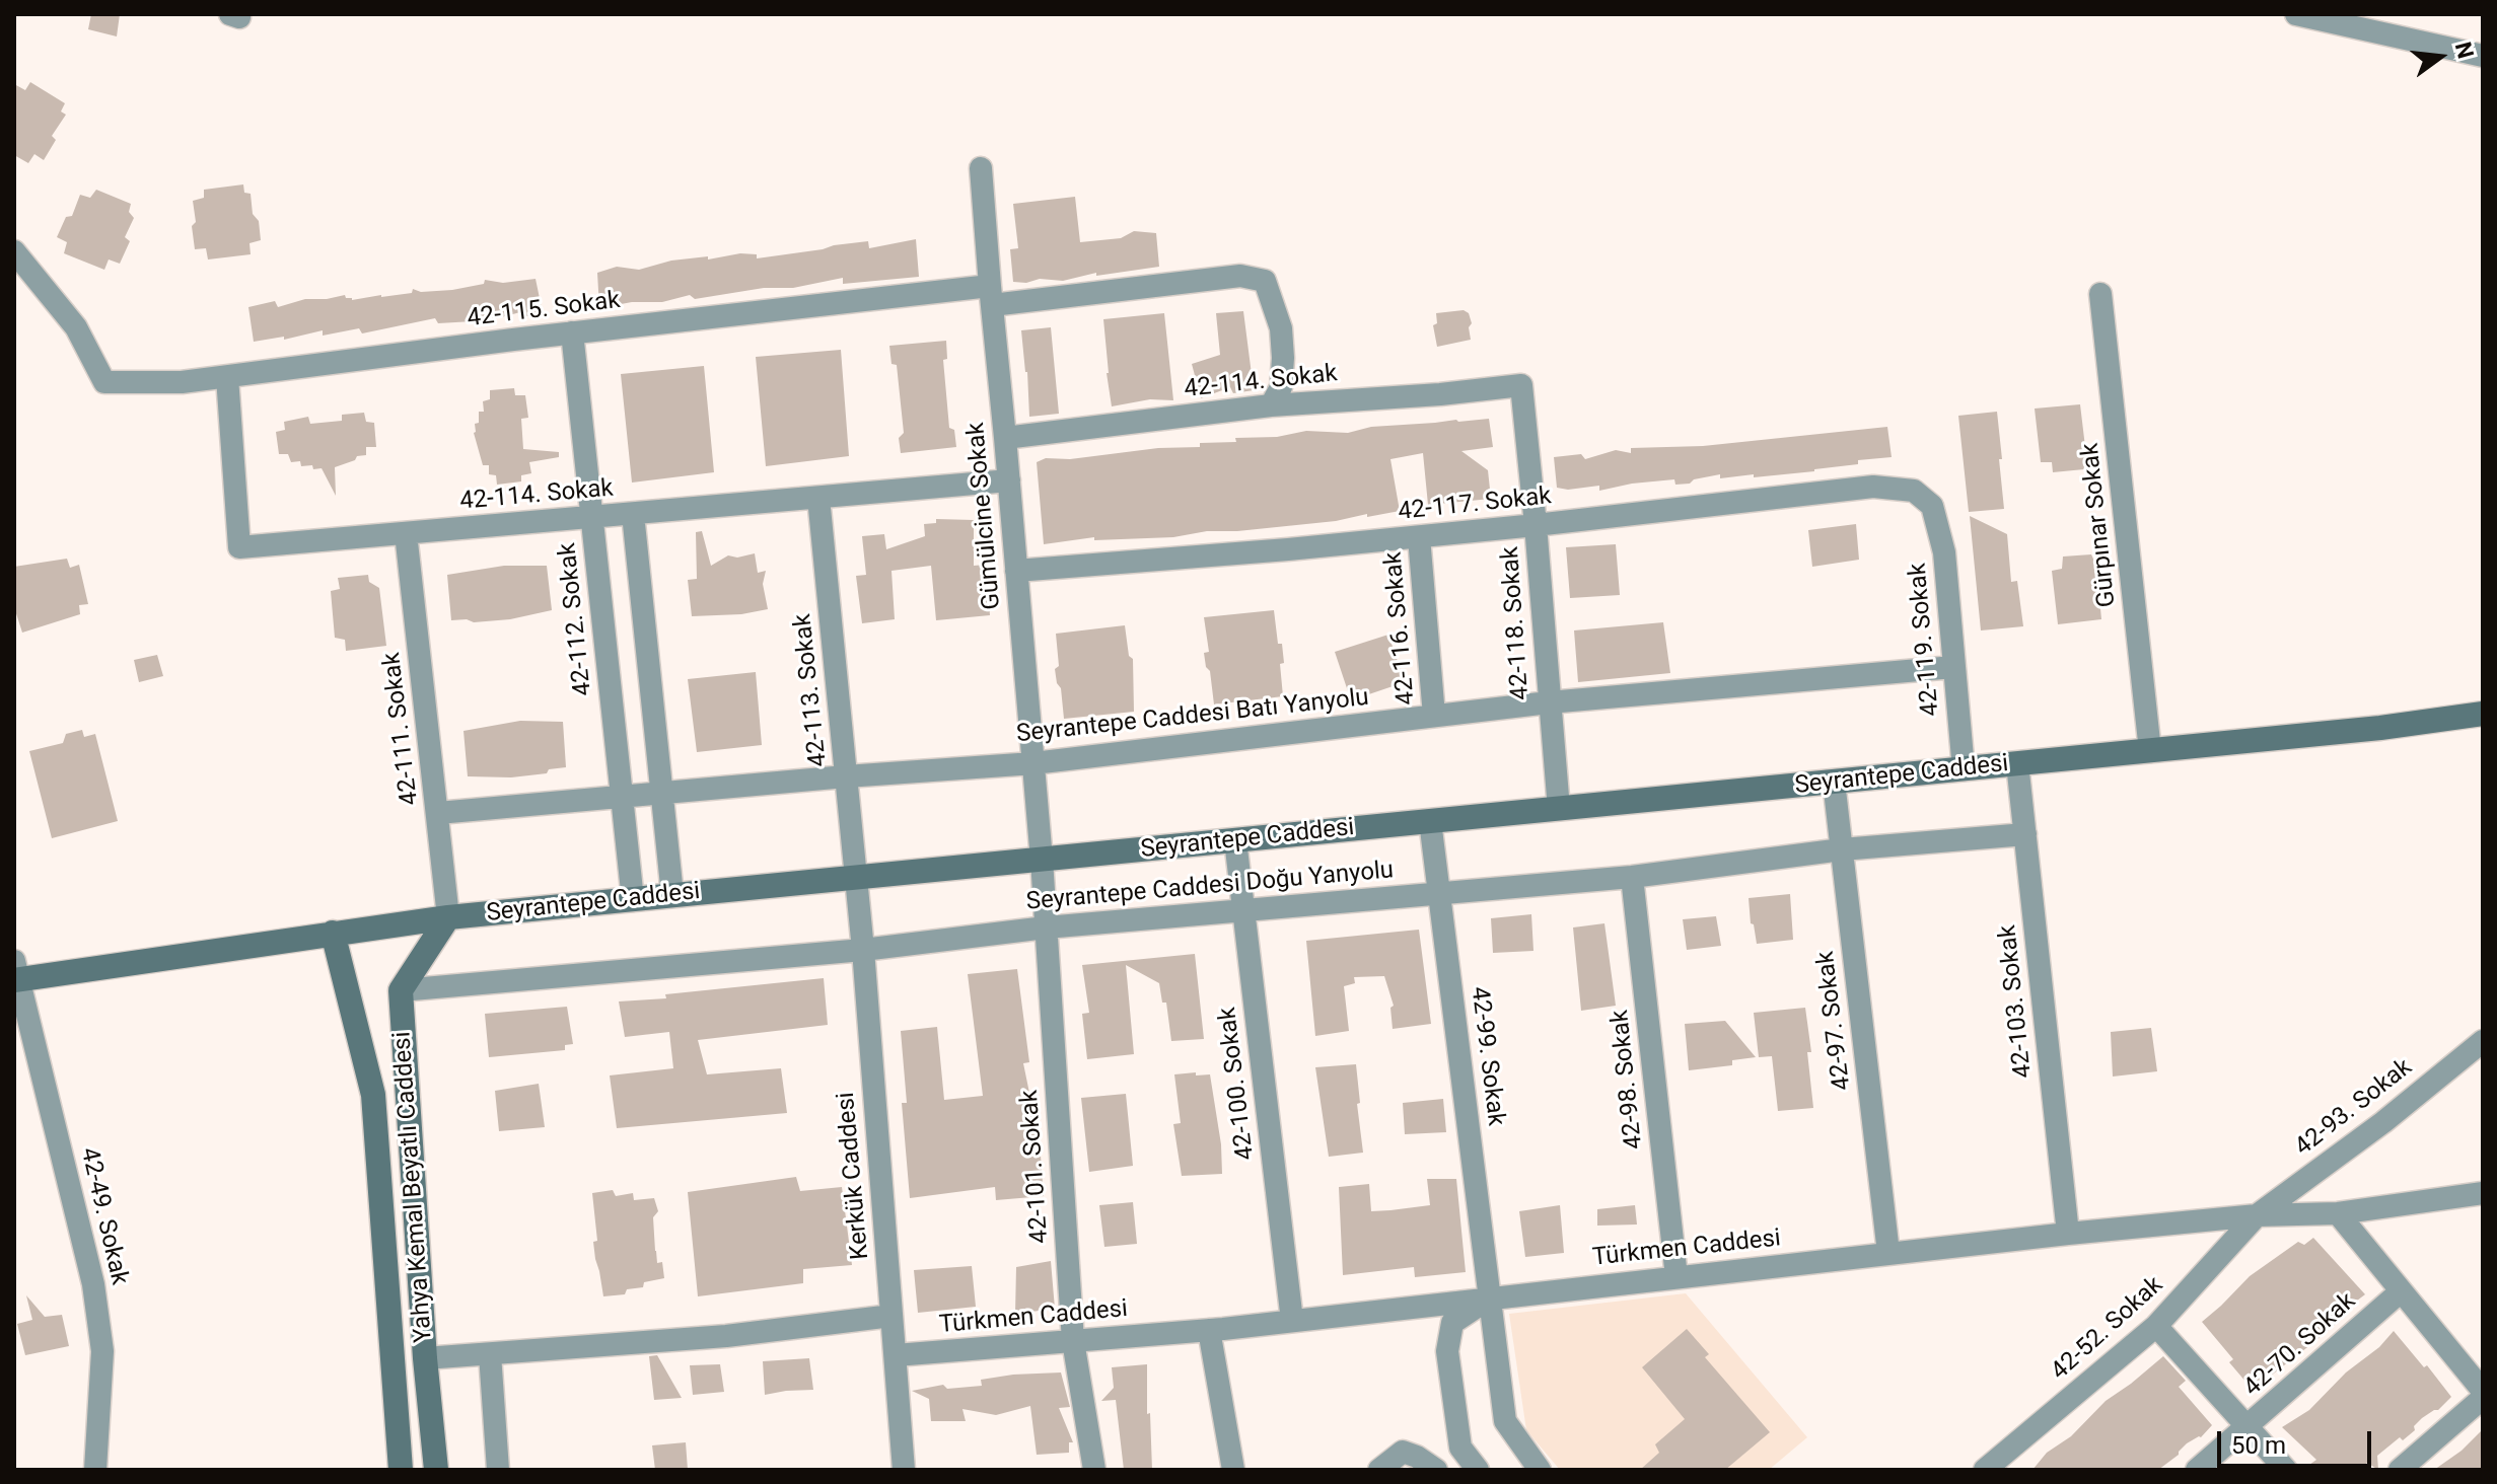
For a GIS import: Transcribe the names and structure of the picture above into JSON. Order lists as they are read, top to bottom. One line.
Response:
{"streets":{"street":["42-115. Sokak","42-114. Sokak","42-117. Sokak","Gümülcine Sokak","Gürpınar Sokak","42-112. Sokak","42-118. Sokak","42-116. Sokak","42-119. Sokak","42-113. Sokak","Seyrantepe Caddesi Batı Yanyolu","42-111. Sokak","Seyrantepe Caddesi","Seyrantepe Caddesi Doğu Yanyolu","42-103. Sokak","42-97. Sokak","42-99. Sokak","42-98. Sokak","42-100. Sokak","42-93. Sokak","42-101. Sokak","Kerkük Caddesi","Yahya Kemal Beyatlı Caddesi","42-49. Sokak","Türkmen Caddesi","42-52. Sokak","42-70. Sokak"]},"crossings":[["42-115. Sokak","42-114. Sokak"],["42-115. Sokak","Gümülcine Sokak"],["42-115. Sokak","42-112. Sokak"],["42-114. Sokak","Gümülcine Sokak"],["42-114. Sokak","42-112. Sokak"],["42-114. Sokak","42-118. Sokak"],["42-114. Sokak","42-113. Sokak"],["42-114. Sokak","42-111. Sokak"],["42-117. Sokak","Gümülcine Sokak"],["42-117. Sokak","42-118. Sokak"],["42-117. Sokak","42-116. Sokak"],["42-117. Sokak","42-119. Sokak"],["Gümülcine Sokak","Seyrantepe Caddesi Batı Yanyolu"],["Gümülcine Sokak","Seyrantepe Caddesi"],["Gümülcine Sokak","42-101. Sokak"],["Gürpınar Sokak","Seyrantepe Caddesi"],["42-112. Sokak","Seyrantepe Caddesi Batı Yanyolu"],["42-112. Sokak","Seyrantepe Caddesi"],["42-118. Sokak","Seyrantepe Caddesi Batı Yanyolu"],["42-118. Sokak","Seyrantepe Caddesi"],["42-116. Sokak","Seyrantepe Caddesi Batı Yanyolu"],["42-119. Sokak","Seyrantepe Caddesi Batı Yanyolu"],["42-119. Sokak","Seyrantepe Caddesi"],["42-113. Sokak","Seyrantepe Caddesi Batı Yanyolu"],["42-113. Sokak","Seyrantepe Caddesi"],["42-113. Sokak","Kerkük Caddesi"],["Seyrantepe Caddesi Batı Yanyolu","42-111. Sokak"],["42-111. Sokak","Seyrantepe Caddesi"],["Seyrantepe Caddesi","42-103. Sokak"],["Seyrantepe Caddesi","42-97. Sokak"],["Seyrantepe Caddesi","42-99. Sokak"],["Seyrantepe Caddesi","42-100. Sokak"],["Seyrantepe Caddesi","42-101. Sokak"],["Seyrantepe Caddesi","Kerkük Caddesi"],["Seyrantepe Caddesi","Yahya Kemal Beyatlı Caddesi"],["Seyrantepe Caddesi","42-49. Sokak"],["Seyrantepe Caddesi Doğu Yanyolu","42-103. Sokak"],["Seyrantepe Caddesi Doğu Yanyolu","42-97. Sokak"],["Seyrantepe Caddesi Doğu Yanyolu","42-99. Sokak"],["Seyrantepe Caddesi Doğu Yanyolu","42-98. Sokak"],["Seyrantepe Caddesi Doğu Yanyolu","42-100. Sokak"],["Seyrantepe Caddesi Doğu Yanyolu","42-101. Sokak"],["Seyrantepe Caddesi Doğu Yanyolu","Kerkük Caddesi"],["Seyrantepe Caddesi Doğu Yanyolu","Yahya Kemal Beyatlı Caddesi"],["42-103. Sokak","Türkmen Caddesi"],["42-97. Sokak","Türkmen Caddesi"],["42-99. Sokak","Türkmen Caddesi"],["42-98. Sokak","Türkmen Caddesi"],["42-100. Sokak","Türkmen Caddesi"],["42-93. Sokak","Türkmen Caddesi"],["42-93. Sokak","42-52. Sokak"],["42-101. Sokak","Türkmen Caddesi"],["Kerkük Caddesi","Türkmen Caddesi"],["Türkmen Caddesi","42-52. Sokak"]],"scale_bar":"50 m","north":"right"}
